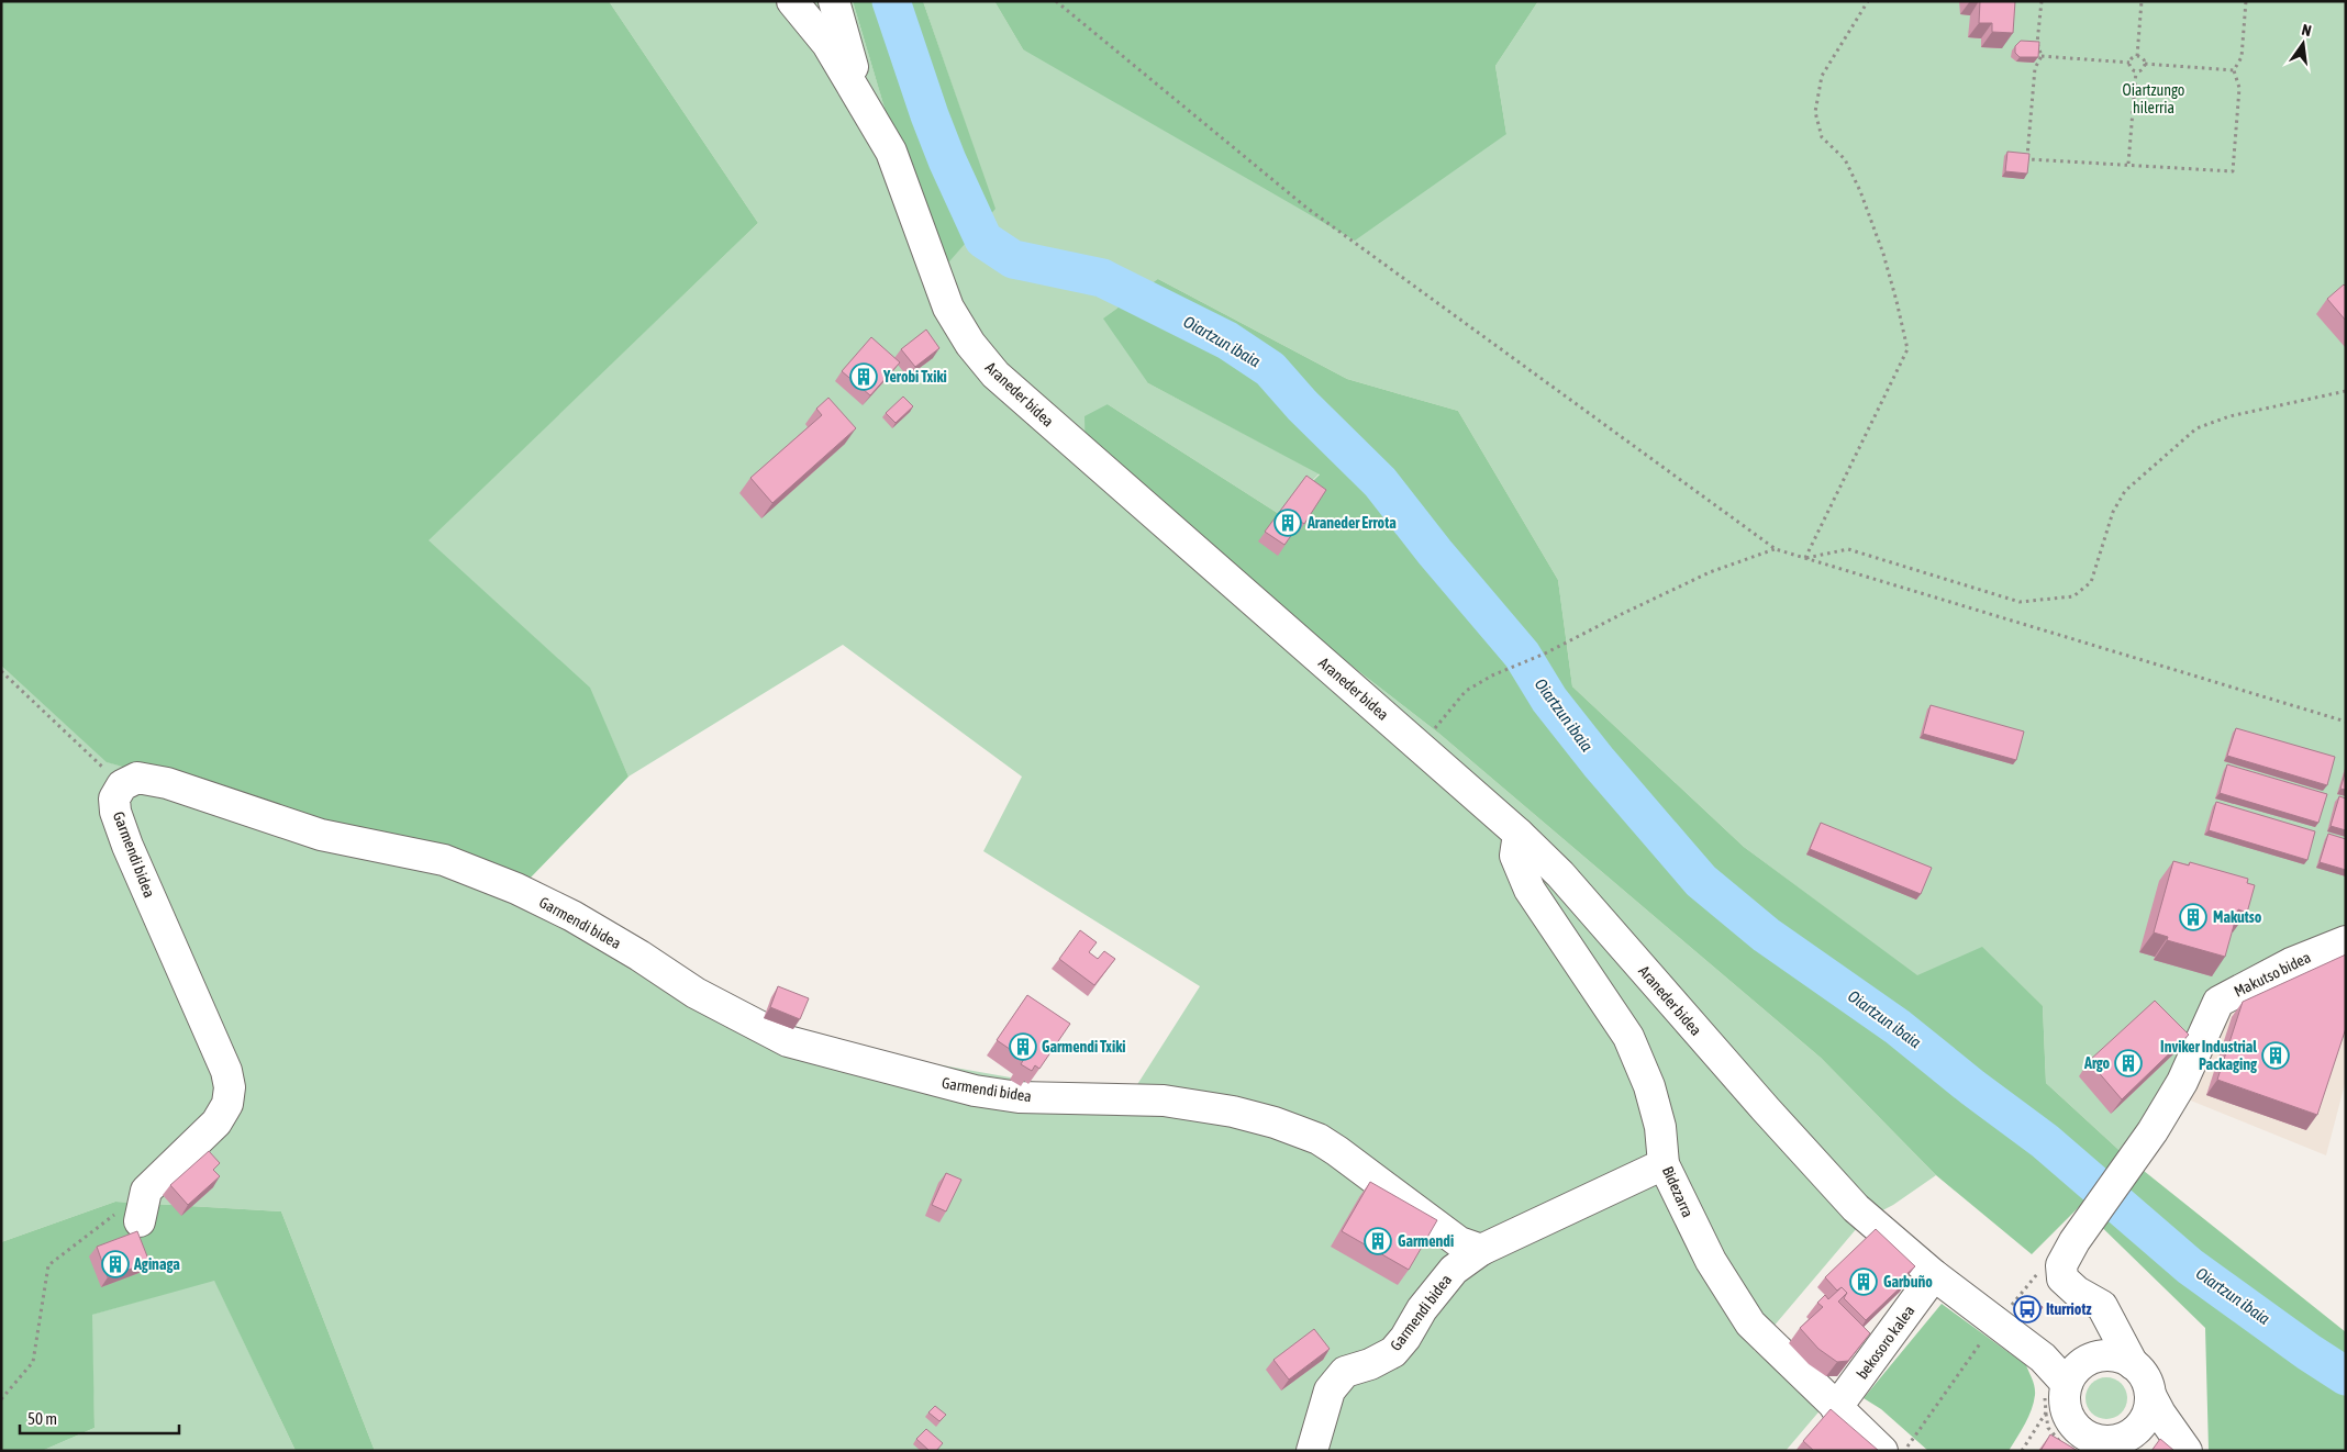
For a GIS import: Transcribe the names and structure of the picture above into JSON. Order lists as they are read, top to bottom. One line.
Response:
{"streets":{"street":["Araneder bidea","Garmendi bidea","Makutso bidea","Bidezarra","bekosoro kalea"]},"crossings":[["Araneder bidea","Bidezarra"],["Araneder bidea","bekosoro kalea"],["Garmendi bidea","Bidezarra"],["Bidezarra","bekosoro kalea"]],"water":["Oiartzun ibaia"],"parks":["Oiartzungo hilerria"],"places":{"building":["Yerobi Txiki","Araneder Errota","Makutso","Garmendi Txiki","Inviker Industrial Packaging","Argo","Garmendi","Aginaga","Garbuño"],"bus stop":["Iturriotz"]},"scale_bar":"50 m","north":"top"}
